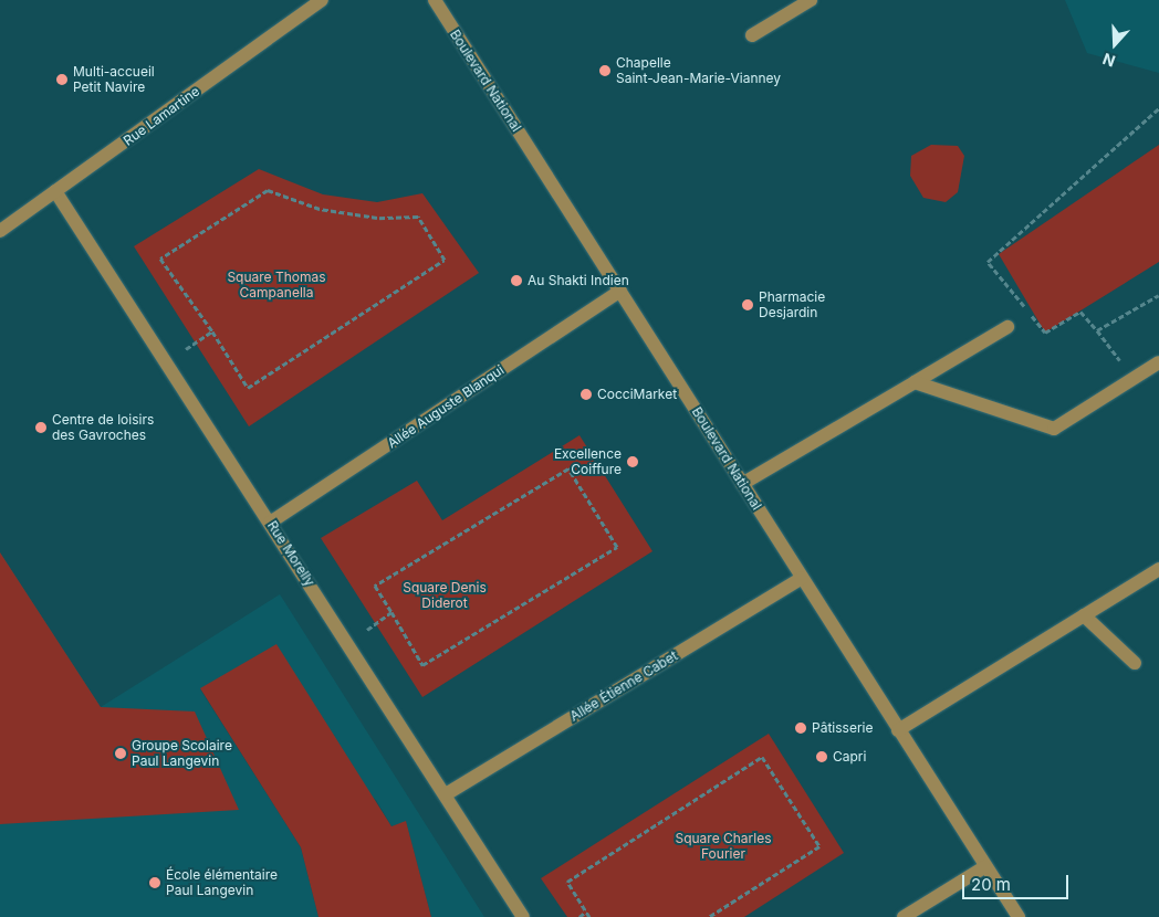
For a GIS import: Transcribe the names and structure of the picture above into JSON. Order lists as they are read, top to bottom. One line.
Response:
{"streets":{"street":["Boulevard National","Rue Lamartine","Allée Auguste Blanqui","Rue Morelly","Allée Étienne Cabet"]},"crossings":[["Boulevard National","Allée Auguste Blanqui"],["Boulevard National","Allée Étienne Cabet"],["Rue Lamartine","Rue Morelly"],["Allée Auguste Blanqui","Rue Morelly"],["Rue Morelly","Allée Étienne Cabet"]],"parks":["Square Thomas Campanella","Square Denis Diderot","Square Charles Fourier"],"places":["Chapelle Saint-Jean-Marie-Vianney","Multi-accueil Petit Navire","Au Shakti Indien","Pharmacie Desjardin","CocciMarket","Centre de loisirs des Gavroches","Excellence Coiffure","Pâtisserie","Groupe Scolaire Paul Langevin","Capri","École élémentaire Paul Langevin"],"scale_bar":"20 m","north":"bottom"}
